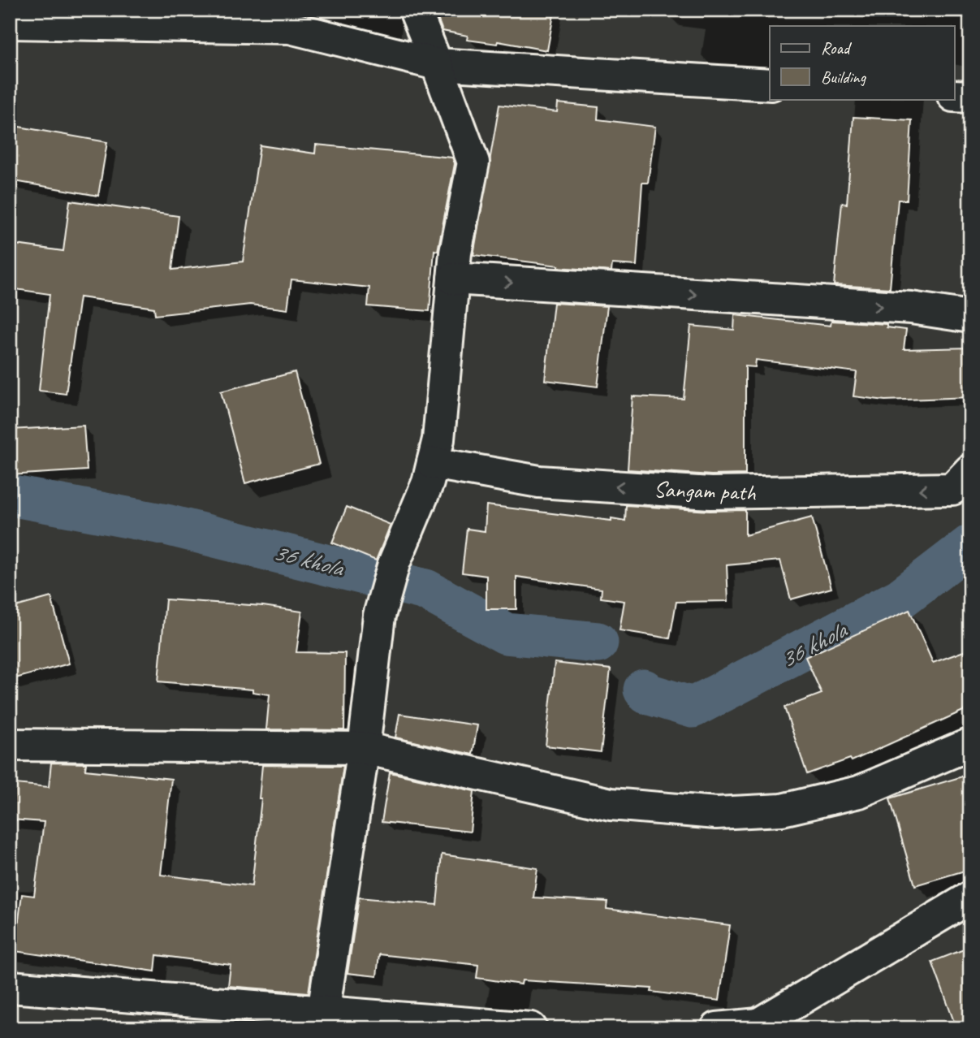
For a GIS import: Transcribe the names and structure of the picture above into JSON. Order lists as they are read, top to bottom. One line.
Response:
{"streets":{"street":["Sangam path"]},"water":["36 khola"],"legend":["Road","Building"]}
